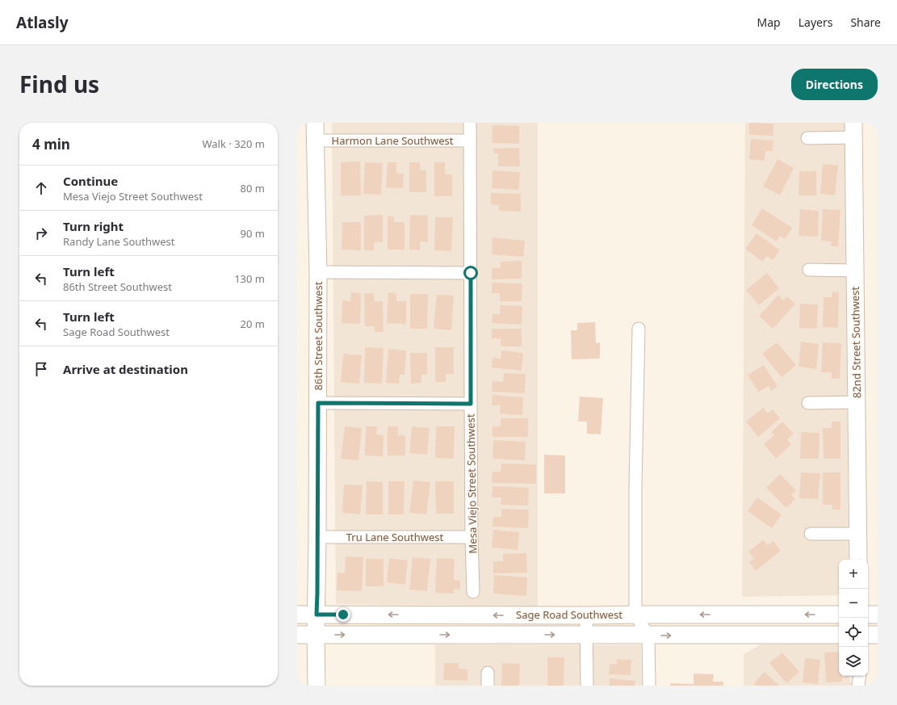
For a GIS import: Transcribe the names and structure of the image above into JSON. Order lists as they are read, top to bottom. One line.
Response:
{"streets":{"street":["Harmon Lane Southwest","86th Street Southwest","82nd Street Southwest","Mesa Viejo Street Southwest","Tru Lane Southwest","Sage Road Southwest"]},"crossings":[["Harmon Lane Southwest","86th Street Southwest"],["Harmon Lane Southwest","Mesa Viejo Street Southwest"],["86th Street Southwest","Tru Lane Southwest"],["86th Street Southwest","Sage Road Southwest"],["Mesa Viejo Street Southwest","Tru Lane Southwest"]],"page":{"header":"Atlasly","nav":["Map","Layers","Share"],"title":"Find us","buttons":"Directions","heading":["4 min","Walk · 320 m"],"list":[["Continue","Mesa Viejo Street Southwest","80 m"],["Turn right","Randy Lane Southwest","90 m"],["Turn left","86th Street Southwest","130 m"],["Turn left","Sage Road Southwest","20 m"],"Arrive at destination"],"map_buttons":["+","−"]}}
